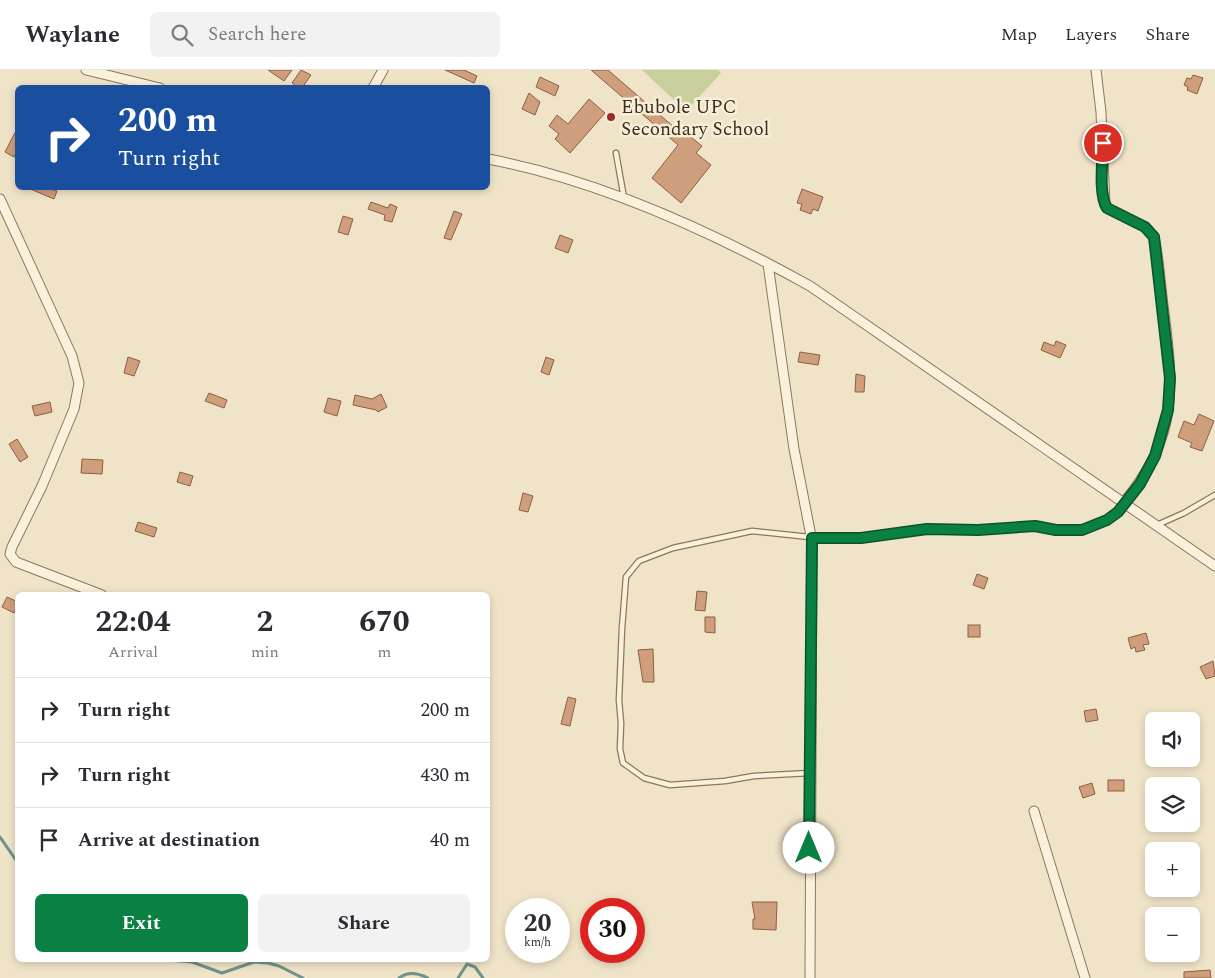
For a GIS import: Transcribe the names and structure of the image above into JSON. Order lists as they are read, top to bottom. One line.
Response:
{"places":["Ebubole UPC Secondary School"],"page":{"header":"Waylane","search":"Search here","nav":["Map","Layers","Share"],"turn":["200 m","Turn right"],"eta":["22:04","Arrival","2","min","670","m"],"list":[{"name":"Turn right","value":"200 m"},{"name":"Turn right","value":"430 m"},{"name":"Arrive at destination","value":"40 m"}],"map_buttons":["+","−"],"buttons":["Exit","Share"],"speed":"20 km/h","limit":"30"}}
